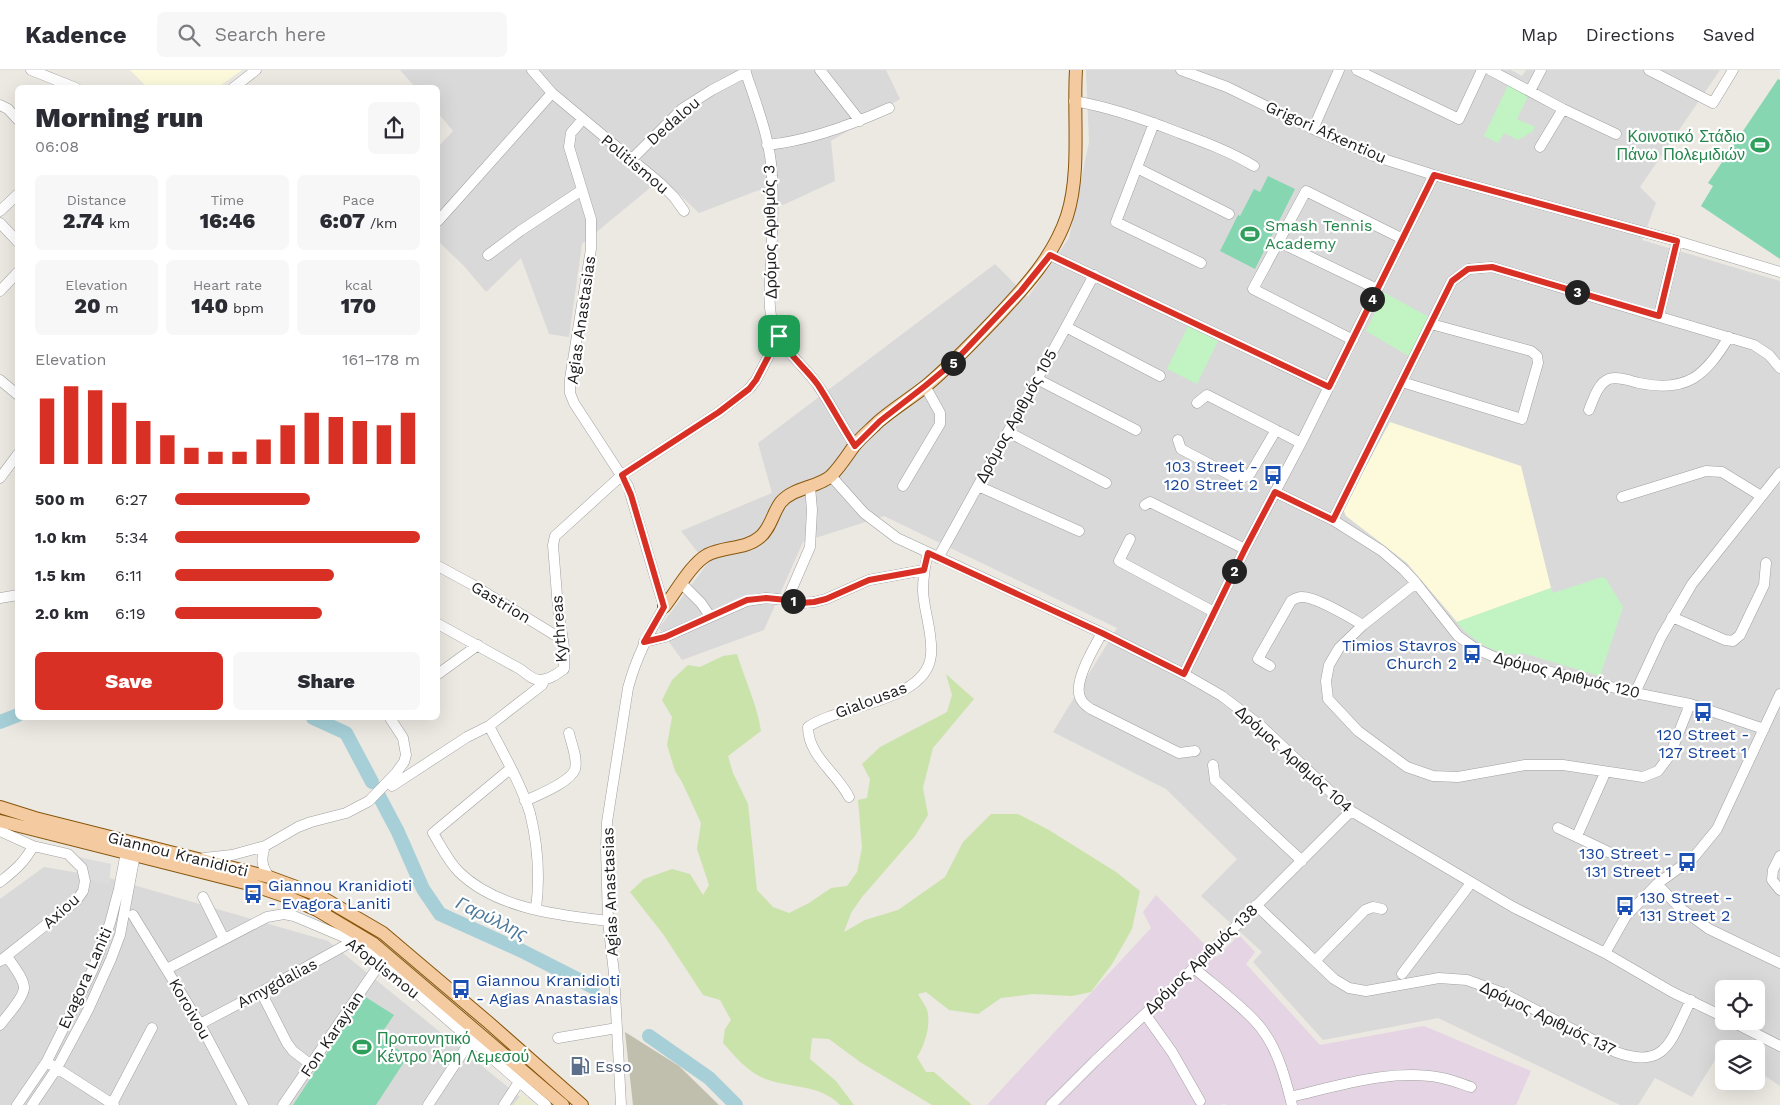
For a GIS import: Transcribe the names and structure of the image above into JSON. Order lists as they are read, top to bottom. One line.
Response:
{"streets":{"main road":["Agias Anastasias","Giannou Kranidioti"],"street":["Dedalou","Grigori Afxentiou","Politismou","Δρόμος Αριθμός 3","Δρόμος Αριθμός 105","Gastrion","Kythreas","Δρόμος Αριθμός 120","Gialousas","Δρόμος Αριθμός 104","Axiou","Δρόμος Αριθμός 138","Afoplismou","Evagora Laniti","Amygdalias","Koroivou","Δρόμος Αριθμός 137","Fon Karayian"]},"crossings":[["Dedalou","Politismou"],["Dedalou","Δρόμος Αριθμός 3"],["Politismou","Agias Anastasias"],["Agias Anastasias","Kythreas"],["Agias Anastasias","Δρόμος Αριθμός 104"],["Δρόμος Αριθμός 105","Δρόμος Αριθμός 104"],["Gastrion","Kythreas"],["Gialousas","Δρόμος Αριθμός 104"],["Δρόμος Αριθμός 104","Δρόμος Αριθμός 138"],["Δρόμος Αριθμός 104","Δρόμος Αριθμός 137"],["Giannou Kranidioti","Evagora Laniti"],["Δρόμος Αριθμός 138","Δρόμος Αριθμός 137"],["Afoplismou","Amygdalias"],["Afoplismou","Koroivou"],["Afoplismou","Fon Karayian"],["Amygdalias","Koroivou"]],"water":["Γαρύλλης"],"places":{"sports":["Κοινοτικό Στάδιο Πάνω Πολεμιδιών","Smash Tennis Academy","Προπονητικό Κέντρο Άρη Λεμεσού"],"bus stop":["103 Street - 120 Street 2","Timios Stavros Church 2","120 Street - 127 Street 1","130 Street - 131 Street 1","Giannou Kranidioti - Evagora Laniti","130 Street - 131 Street 2","Giannou Kranidioti - Agias Anastasias"],"fuel station":["Esso"]},"page":{"header":"Kadence","search":"Search here","nav":["Map","Directions","Saved"],"heading":["Morning run","06:08"],"stats":[["Distance","2.74 km"],["Time","16:46"],["Pace","6:07 /km"],["Elevation","20 m"],["Heart rate","140 bpm"],["kcal","170"]],"pins":["3","4","5","2","1"],"chart":["Elevation","161–178 m"],"list":[{"name":"500 m","note":"6:27"},{"name":"1.0 km","note":"5:34"},{"name":"1.5 km","note":"6:11"},{"name":"2.0 km","note":"6:19"}],"buttons":["Save","Share"]}}
